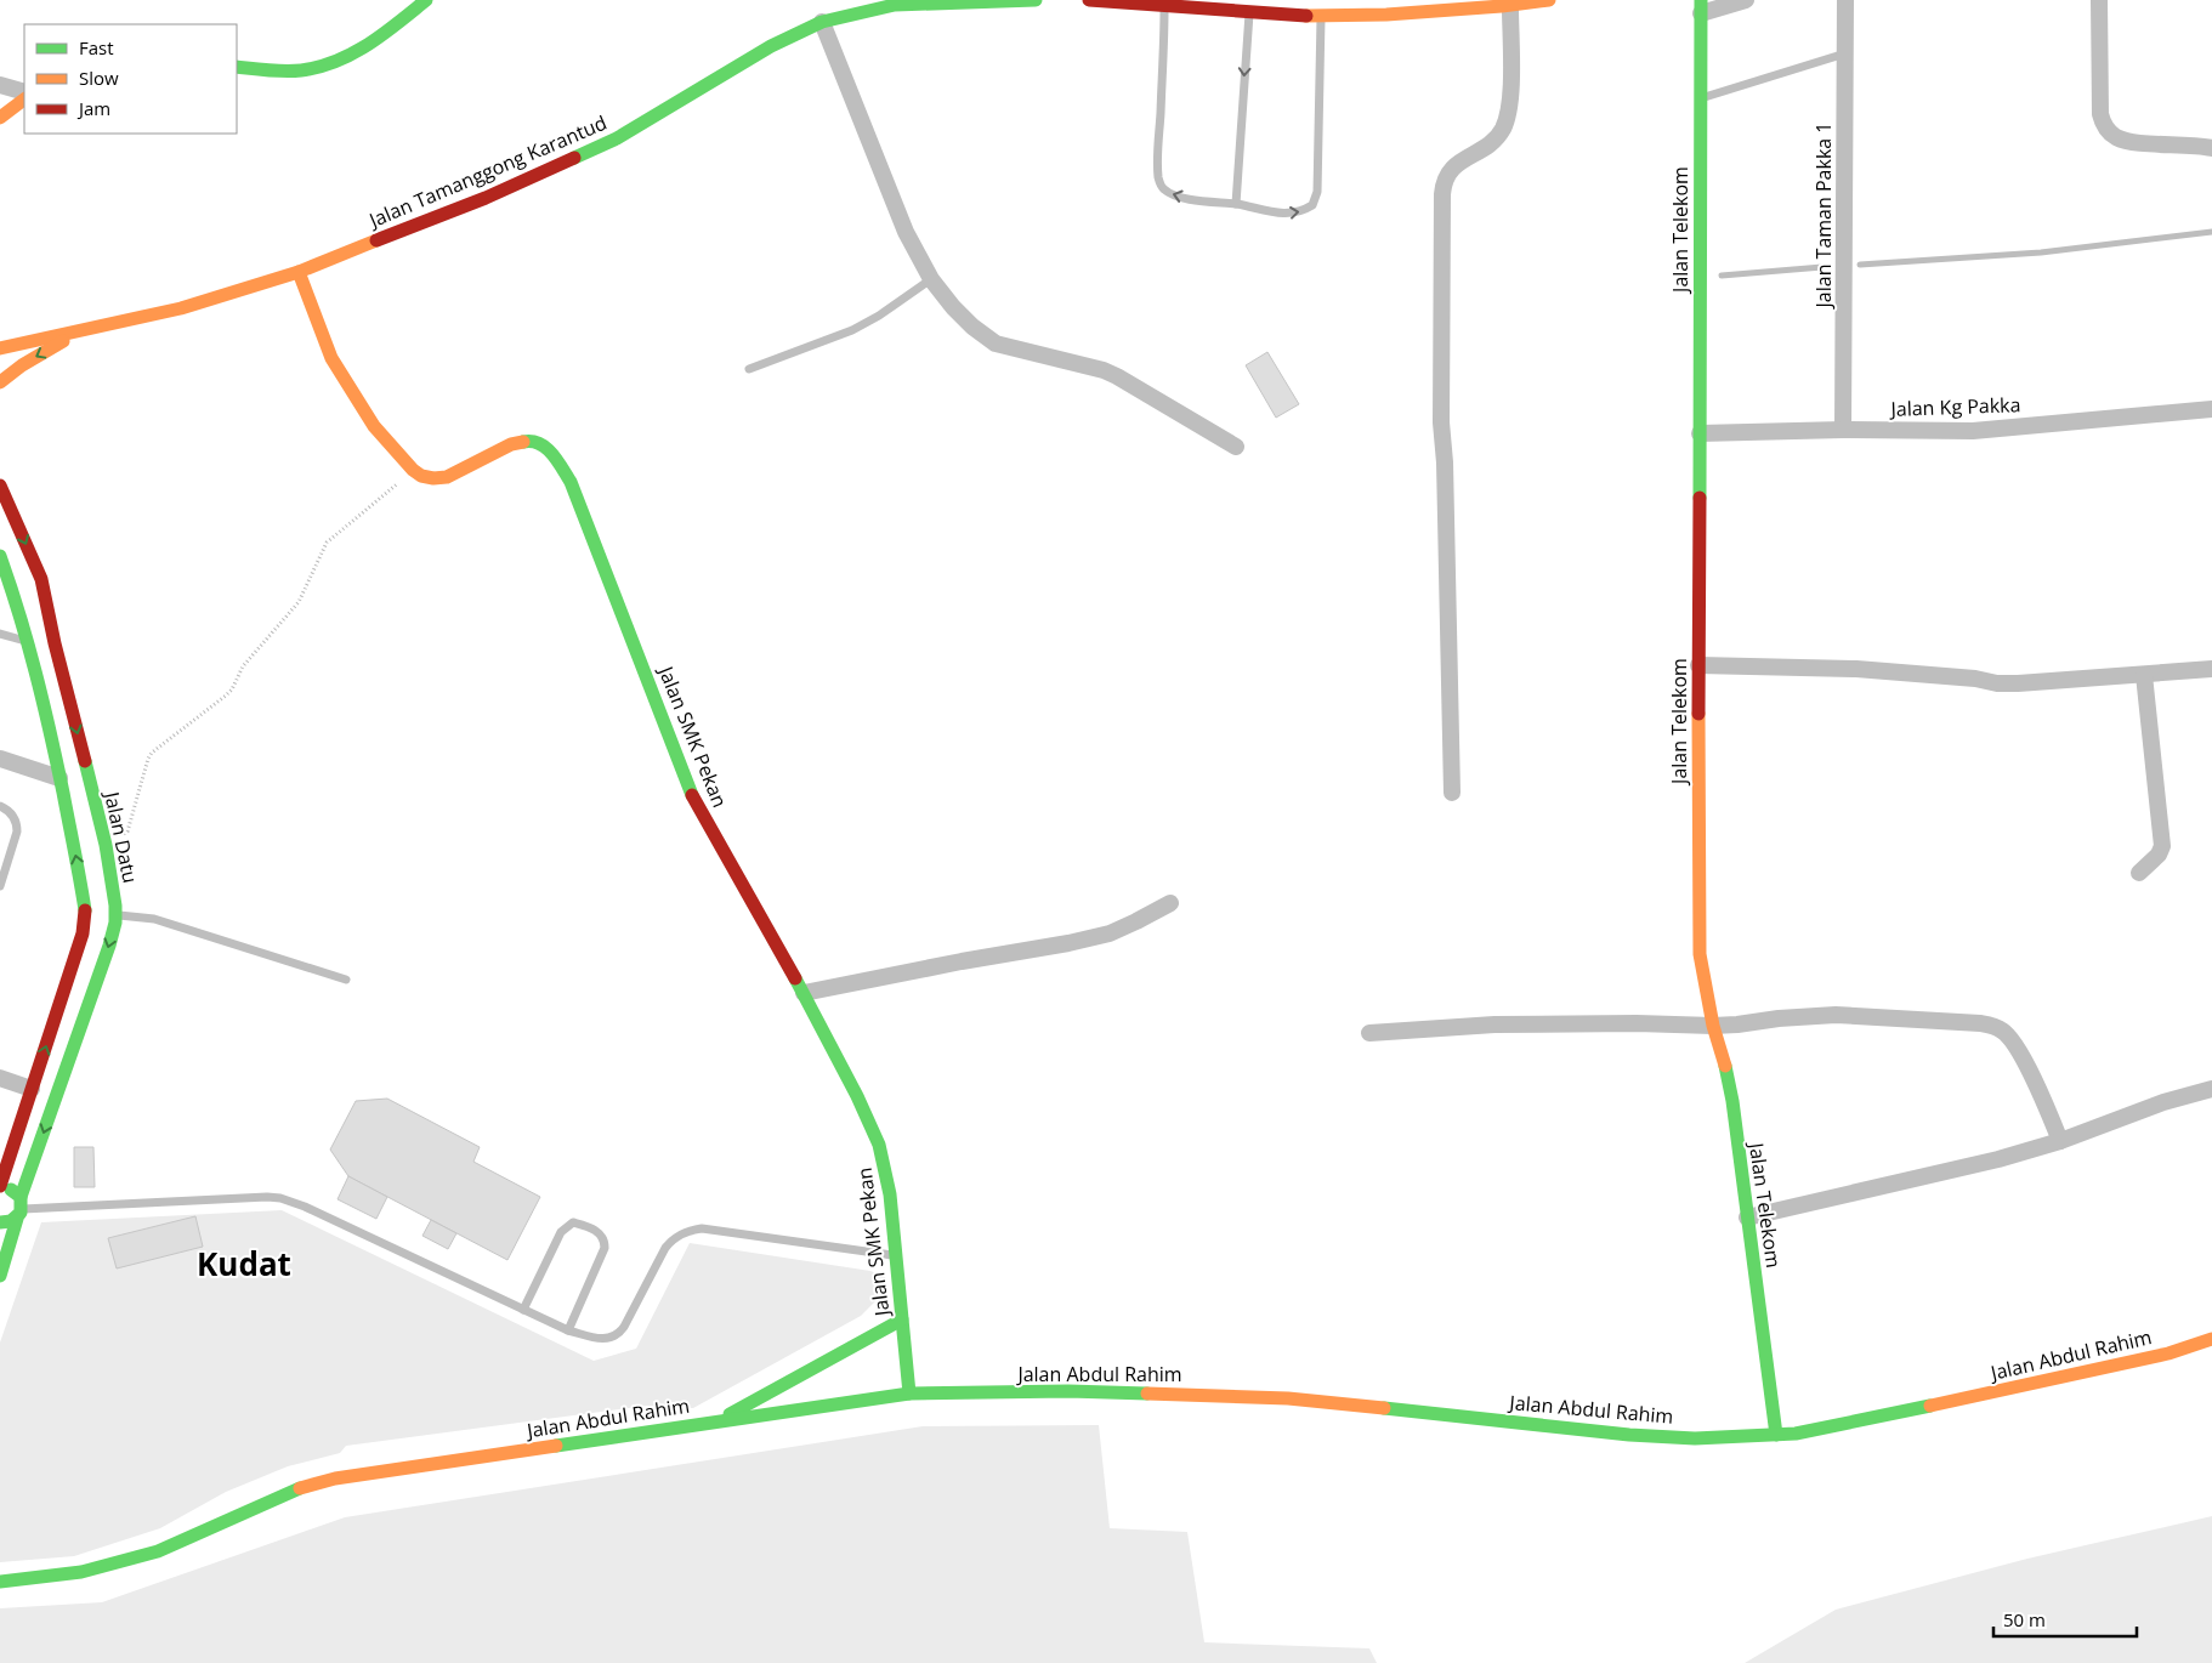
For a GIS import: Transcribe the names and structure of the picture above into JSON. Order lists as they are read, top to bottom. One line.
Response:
{"streets":{"main road":["Jalan Tamanggong Karantud","Jalan Telekom","Jalan SMK Pekan","Jalan Datu","Jalan Abdul Rahim"],"street":["Jalan Taman Pakka 1","Jalan Kg Pakka"]},"crossings":[["Jalan Taman Pakka 1","Jalan Kg Pakka"],["Jalan Telekom","Jalan Kg Pakka"],["Jalan Telekom","Jalan Abdul Rahim"],["Jalan SMK Pekan","Jalan Abdul Rahim"]],"districts":["Kudat"],"legend":["Fast","Slow","Jam"],"scale_bar":"50 m"}
